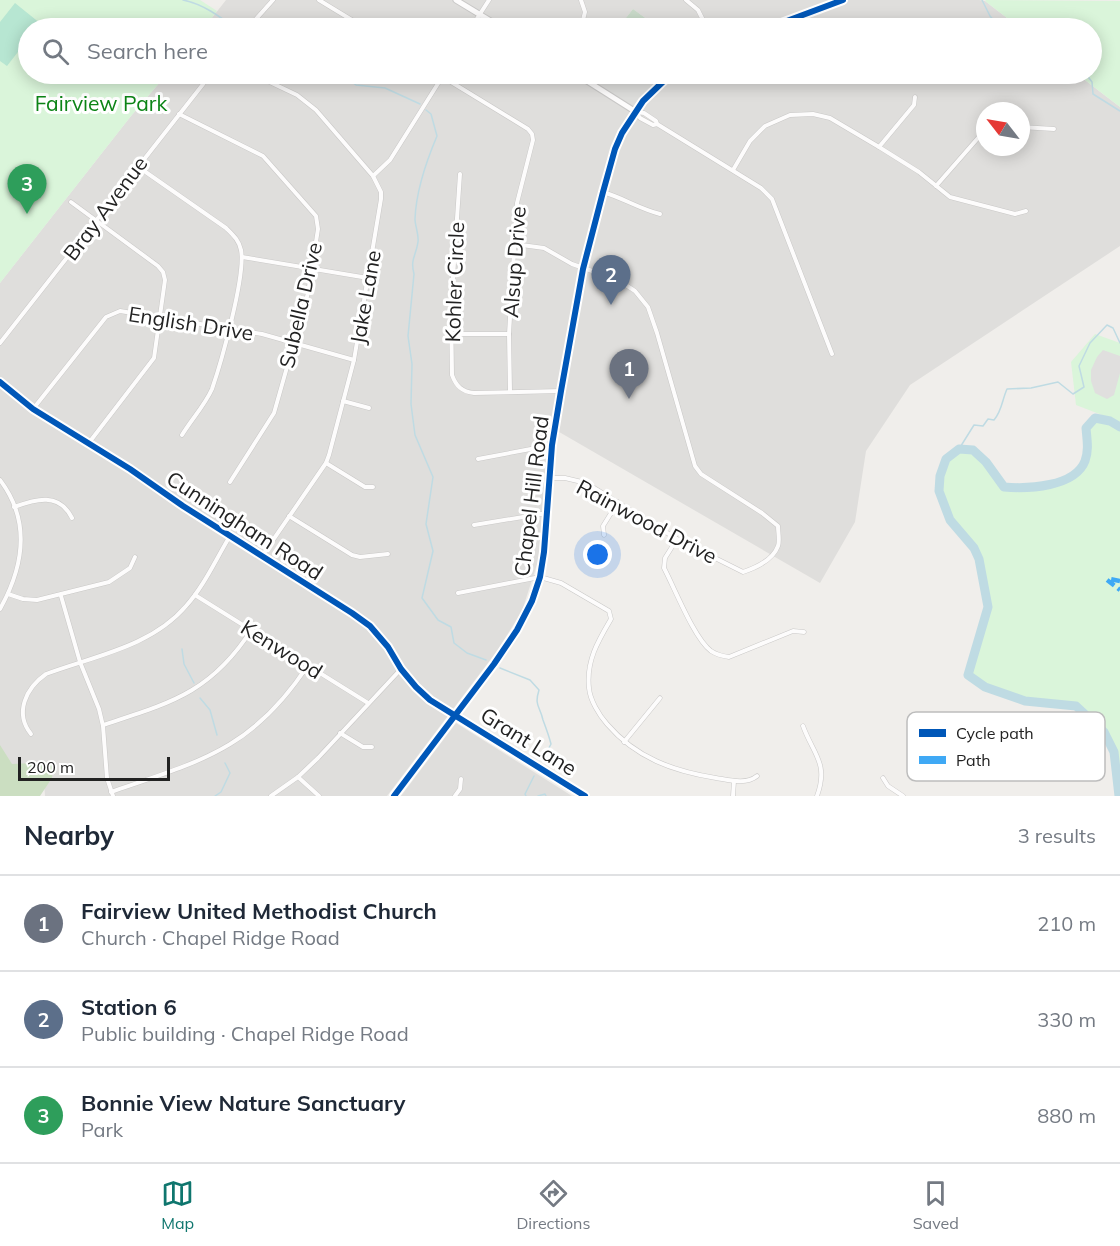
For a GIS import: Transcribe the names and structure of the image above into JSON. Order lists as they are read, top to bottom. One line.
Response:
{"streets":{"street":["Bray Avenue","Alsup Drive","Kohler Circle","Jake Lane","Subella Drive","English Drive","Chapel Hill Road","Rainwood Drive","Cunningham Road","Kenwood","Grant Lane"]},"crossings":[["Bray Avenue","Subella Drive"],["Alsup Drive","Kohler Circle"],["Jake Lane","English Drive"],["Jake Lane","Cunningham Road"],["Subella Drive","English Drive"],["English Drive","Cunningham Road"],["Chapel Hill Road","Rainwood Drive"],["Chapel Hill Road","Cunningham Road"],["Chapel Hill Road","Grant Lane"],["Cunningham Road","Grant Lane"]],"parks":["Fairview Park"],"legend":["Cycle path","Path"],"scale_bar":"200 m","north":"top left","page":{"search":"Search here","pins":["3","2","1"],"scale":"200 m","heading":["Nearby","3 results"],"list":[{"mark":"1","name":"Fairview United Methodist Church","note":"Church · Chapel Ridge Road","value":"210 m"},{"mark":"2","name":"Station 6","note":"Public building · Chapel Ridge Road","value":"330 m"},{"mark":"3","name":"Bonnie View Nature Sanctuary","note":"Park","value":"880 m"}],"nav":["Map","Directions","Saved"]}}
